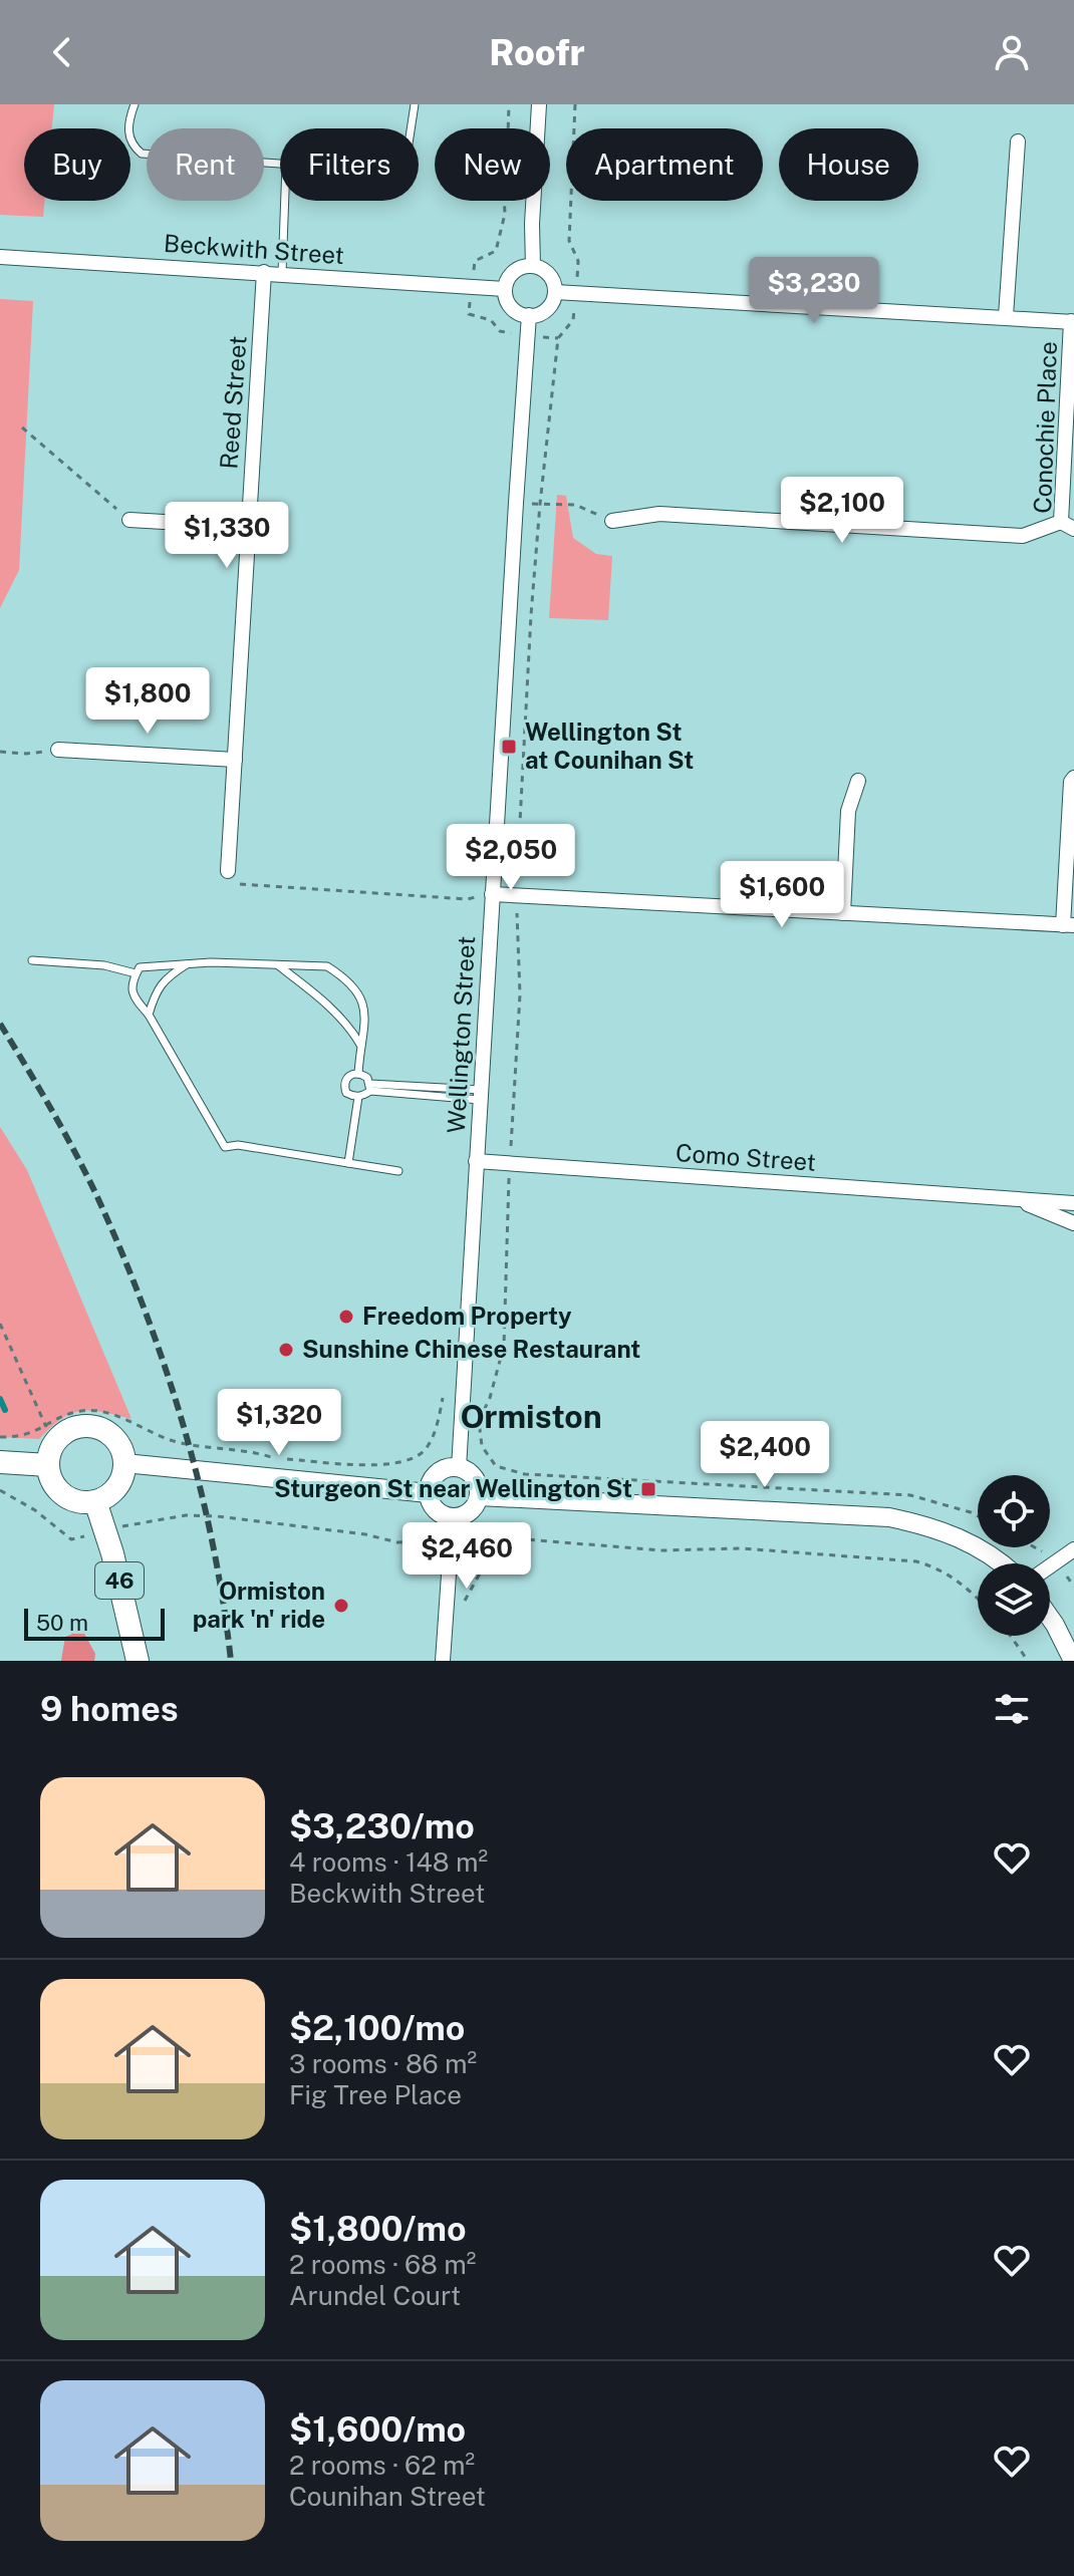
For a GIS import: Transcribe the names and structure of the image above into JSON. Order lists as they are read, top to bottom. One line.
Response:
{"streets":{"main road":["46"],"street":["Beckwith Street","Reed Street","Conochie Place","Wellington Street","Como Street"]},"crossings":[["Beckwith Street","Reed Street"],["Beckwith Street","Wellington Street"],["Wellington Street","Como Street"]],"districts":["Ormiston"],"places":{"transit":["Wellington St at Counihan St","Sturgeon St near Wellington St"],"other":["Freedom Property","Sunshine Chinese Restaurant","Ormiston park 'n' ride"]},"scale_bar":"50 m","page":{"header":"Roofr","chip":["Buy","Rent","Filters","New","Apartment","House"],"price":["$3,230","$2,100","$1,330","$1,800","$2,050","$1,600","$1,320","$2,400","$2,460"],"scale":"50 m","heading":"9 homes","list":[{"name":"$3,230/mo","note":"4 rooms · 148 m² · Beckwith Street"},{"name":"$2,100/mo","note":"3 rooms · 86 m² · Fig Tree Place"},{"name":"$1,800/mo","note":"2 rooms · 68 m² · Arundel Court"},{"name":"$1,600/mo","note":"2 rooms · 62 m² · Counihan Street"}]}}
